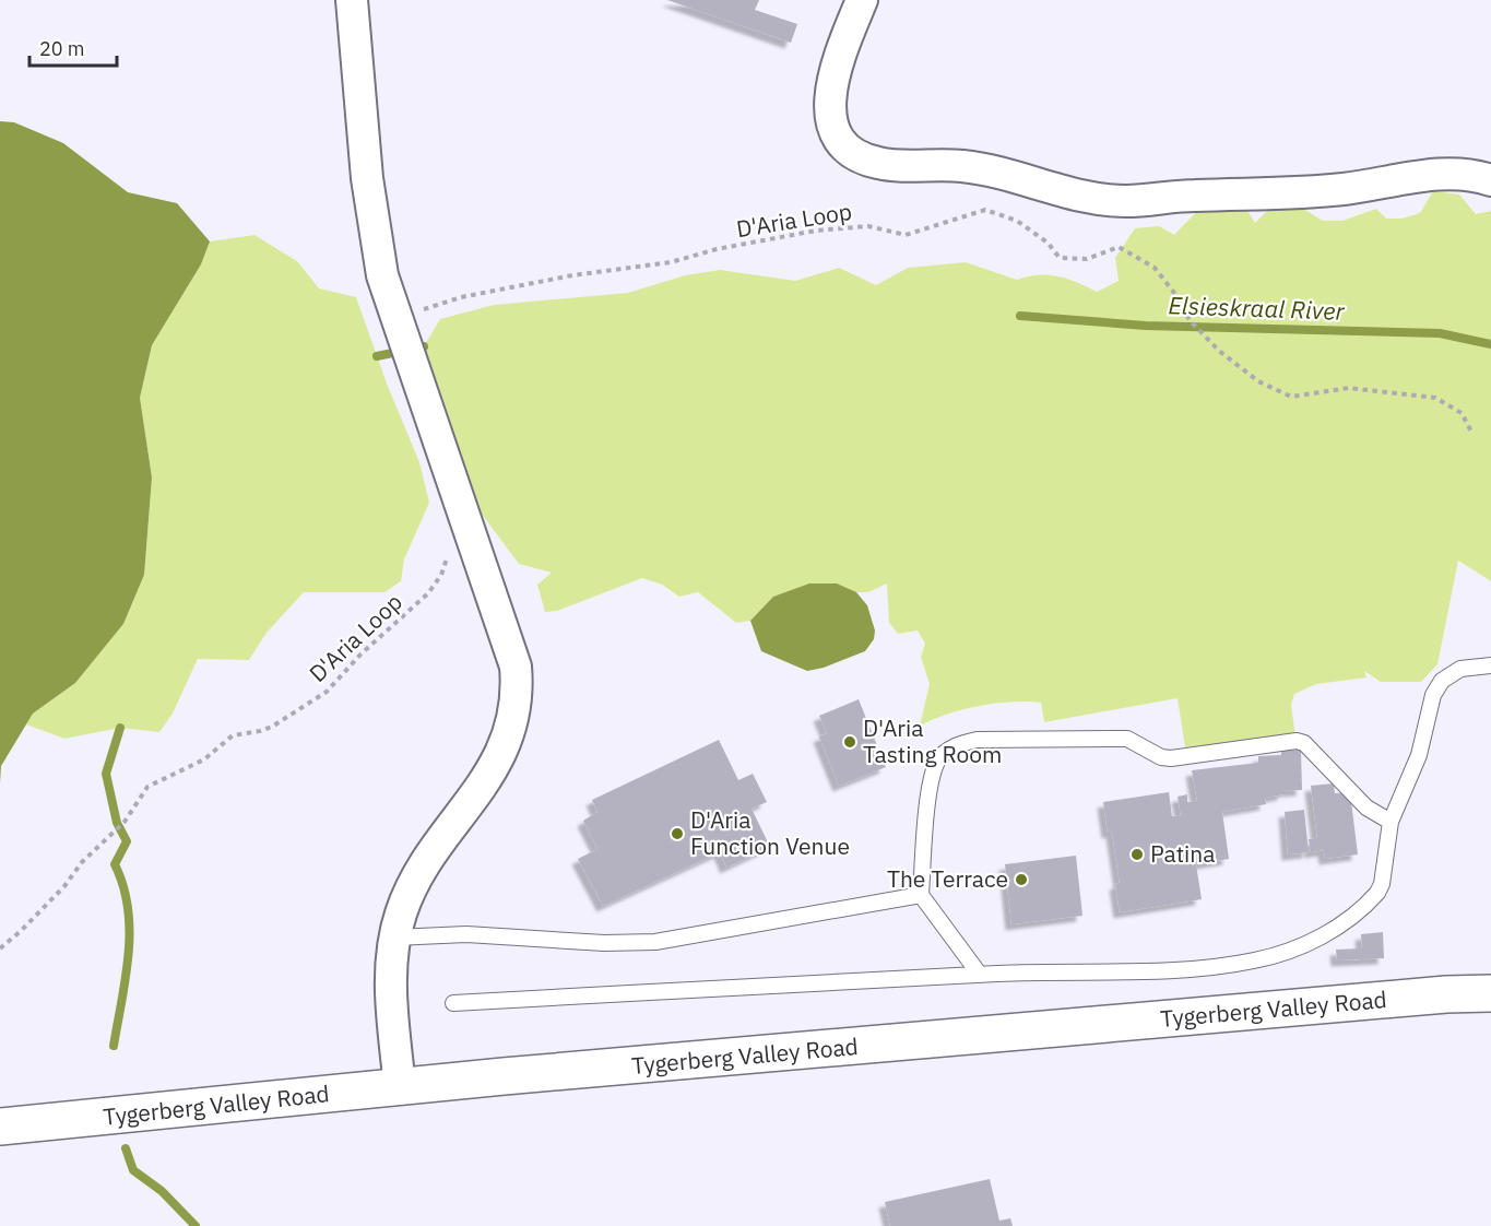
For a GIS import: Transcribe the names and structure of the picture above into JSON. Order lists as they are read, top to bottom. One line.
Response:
{"streets":{"main road":["Tygerberg Valley Road"],"path":["D'Aria Loop"]},"water":["Elsieskraal River"],"places":["D'Aria Tasting Room","D'Aria Function Venue","Patina","The Terrace"],"scale_bar":"20 m"}
